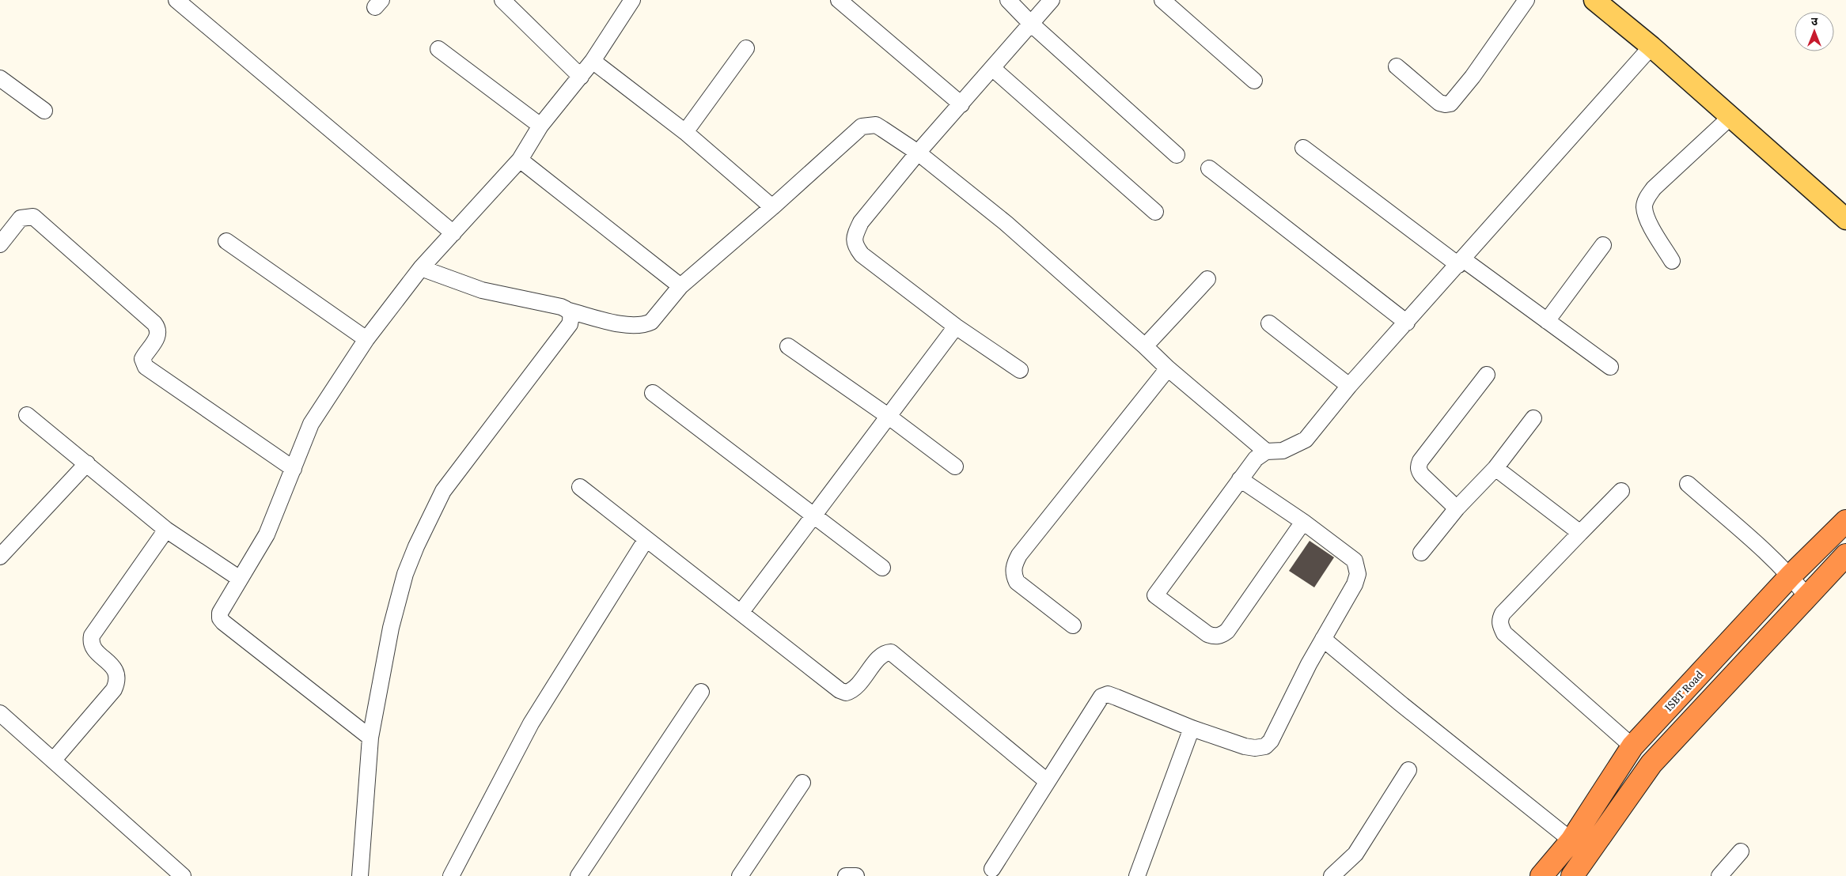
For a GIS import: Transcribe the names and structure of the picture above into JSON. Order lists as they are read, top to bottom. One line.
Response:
{"streets":{"highway":["ISBT Road"]},"north":"top"}
